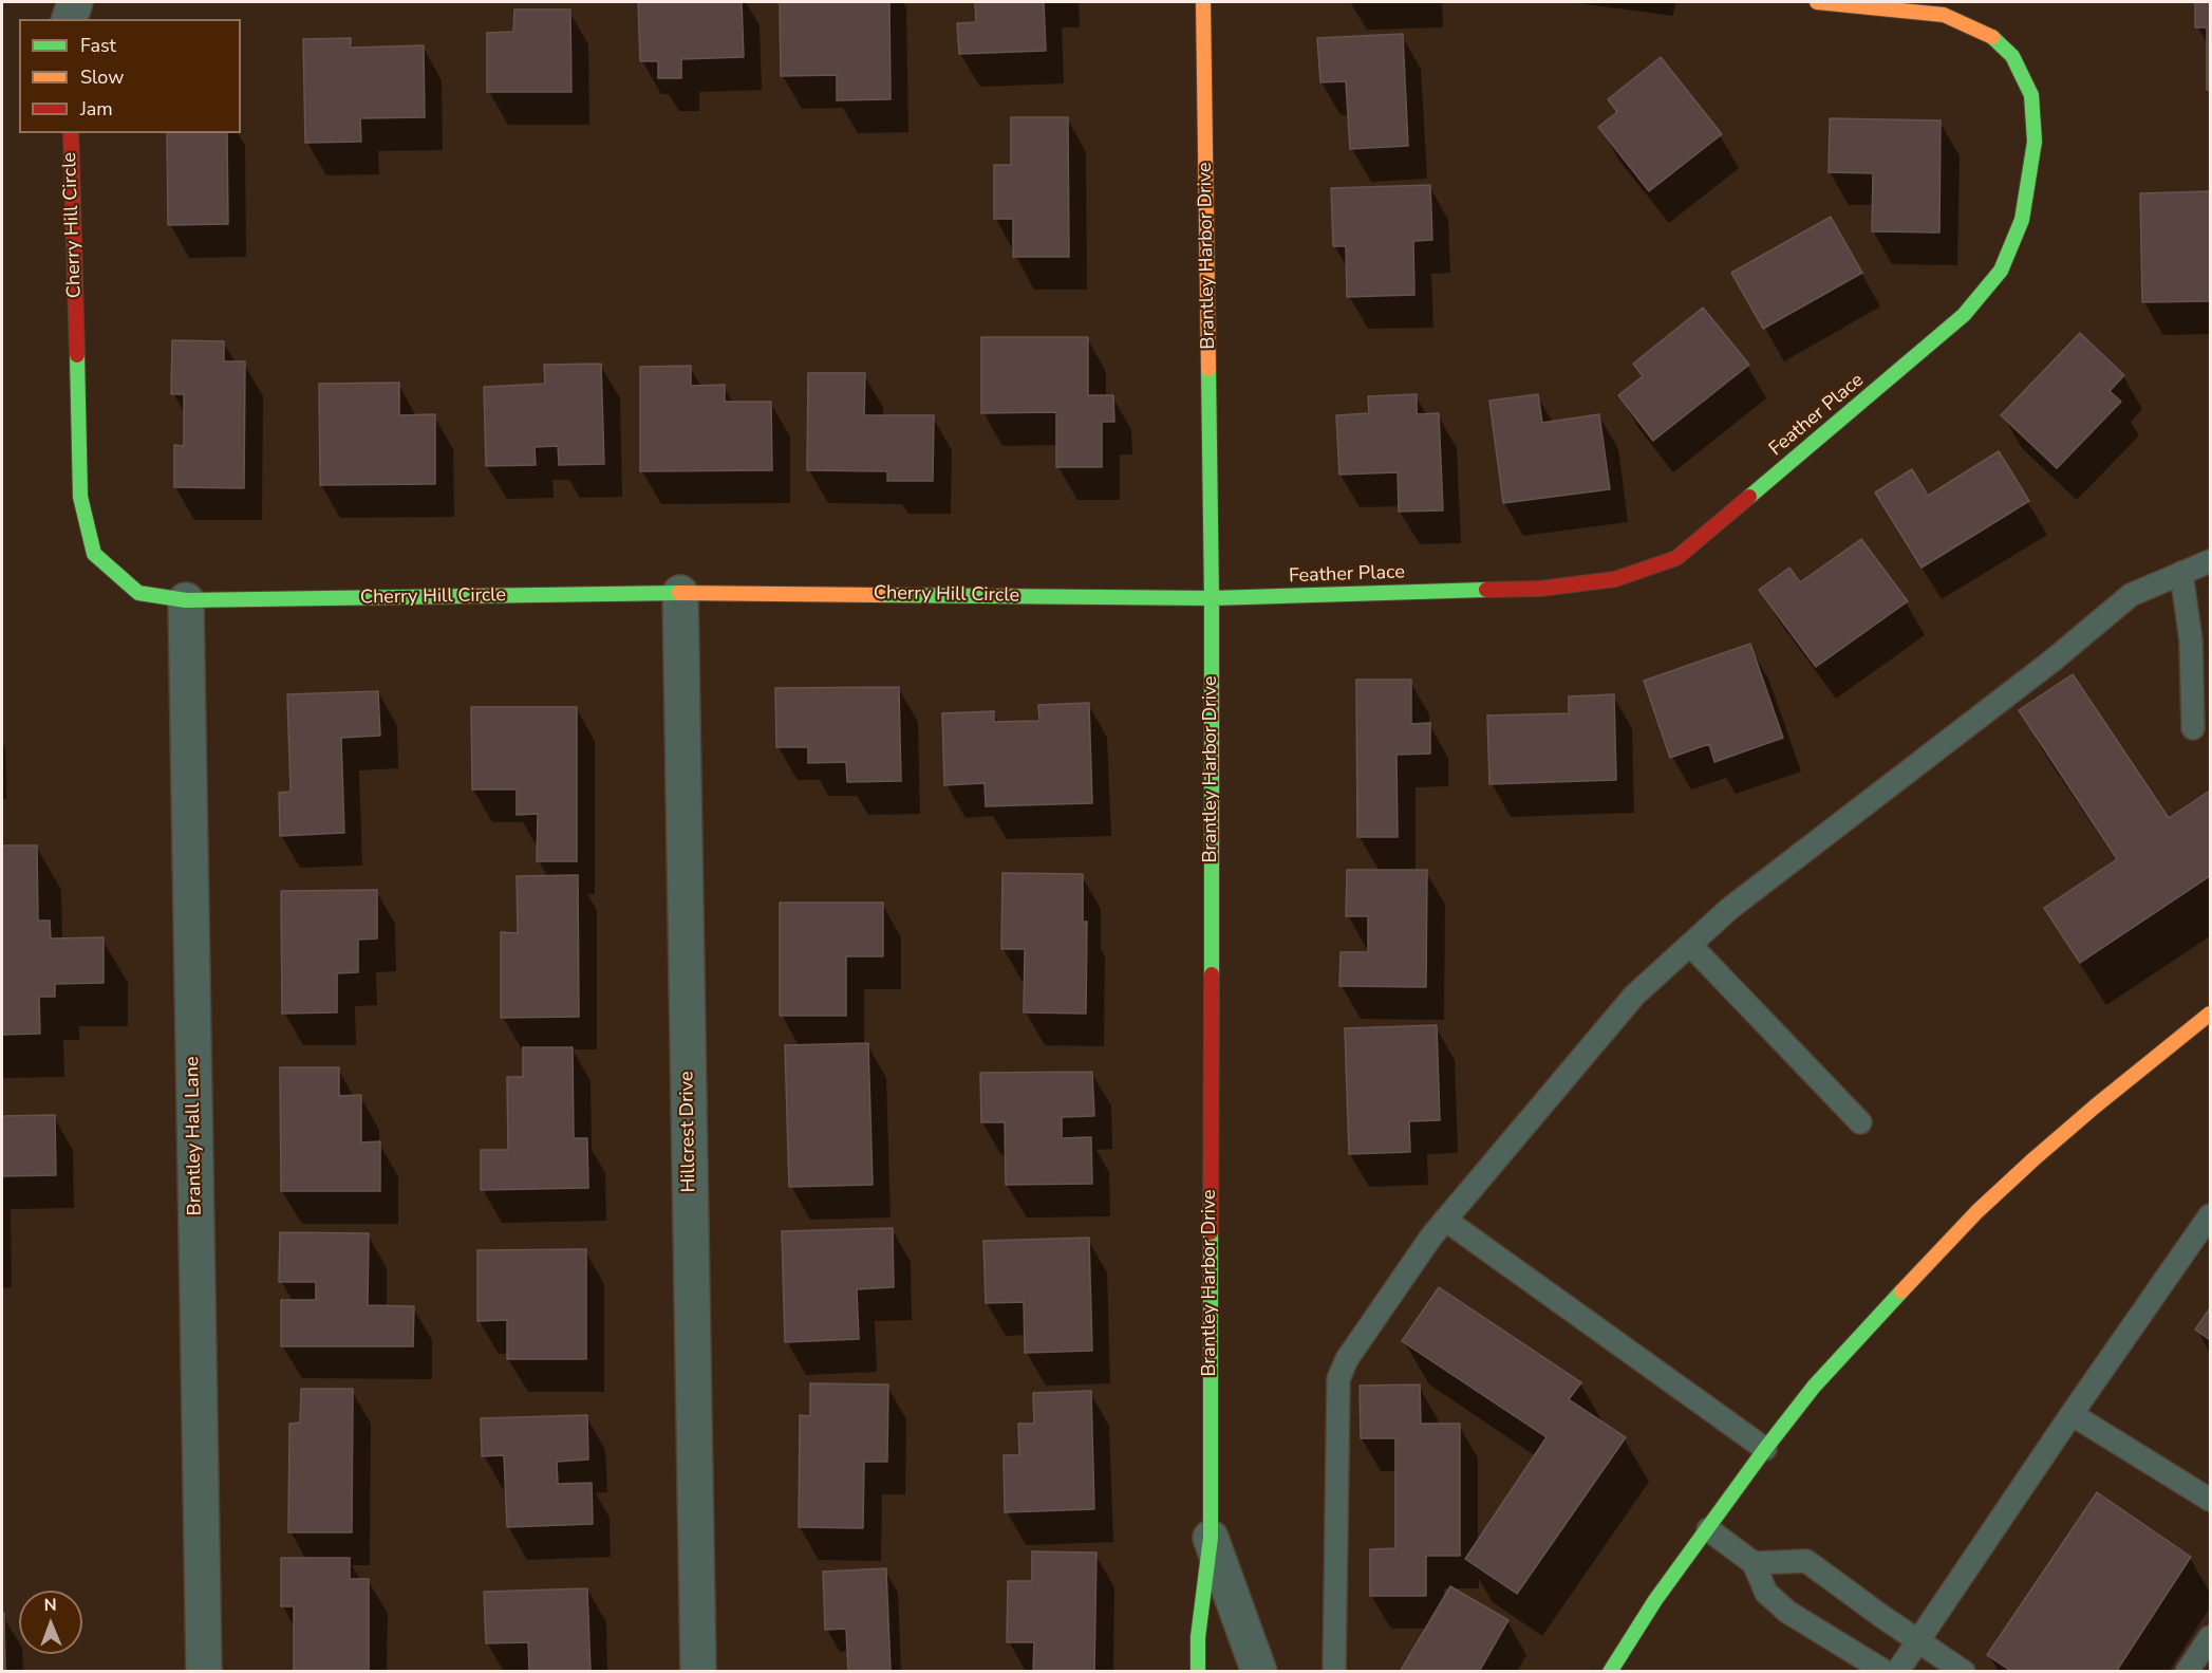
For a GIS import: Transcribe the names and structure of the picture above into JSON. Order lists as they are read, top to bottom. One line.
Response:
{"streets":{"street":["Cherry Hill Circle","Brantley Harbor Drive","Feather Place","Hillcrest Drive","Brantley Hall Lane"]},"crossings":[["Cherry Hill Circle","Brantley Harbor Drive"],["Cherry Hill Circle","Feather Place"],["Cherry Hill Circle","Hillcrest Drive"],["Cherry Hill Circle","Brantley Hall Lane"],["Brantley Harbor Drive","Feather Place"]],"legend":["Fast","Slow","Jam"],"north":"top"}
